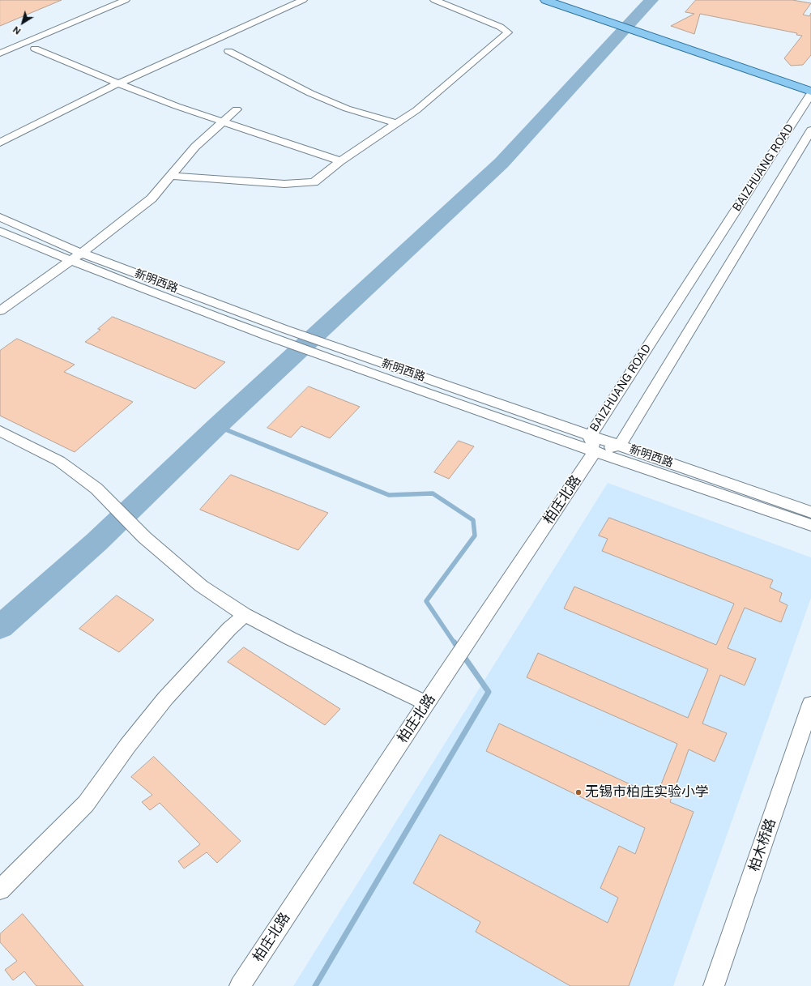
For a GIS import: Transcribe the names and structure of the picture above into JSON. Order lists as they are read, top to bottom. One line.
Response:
{"streets":{"street":["BAIZHUANG ROAD","新明西路","柏庄北路","柏木桥路"]},"crossings":[["BAIZHUANG ROAD","新明西路"],["BAIZHUANG ROAD","柏庄北路"],["新明西路","柏庄北路"]],"places":["无锡市柏庄实验小学"],"north":"bottom left"}
